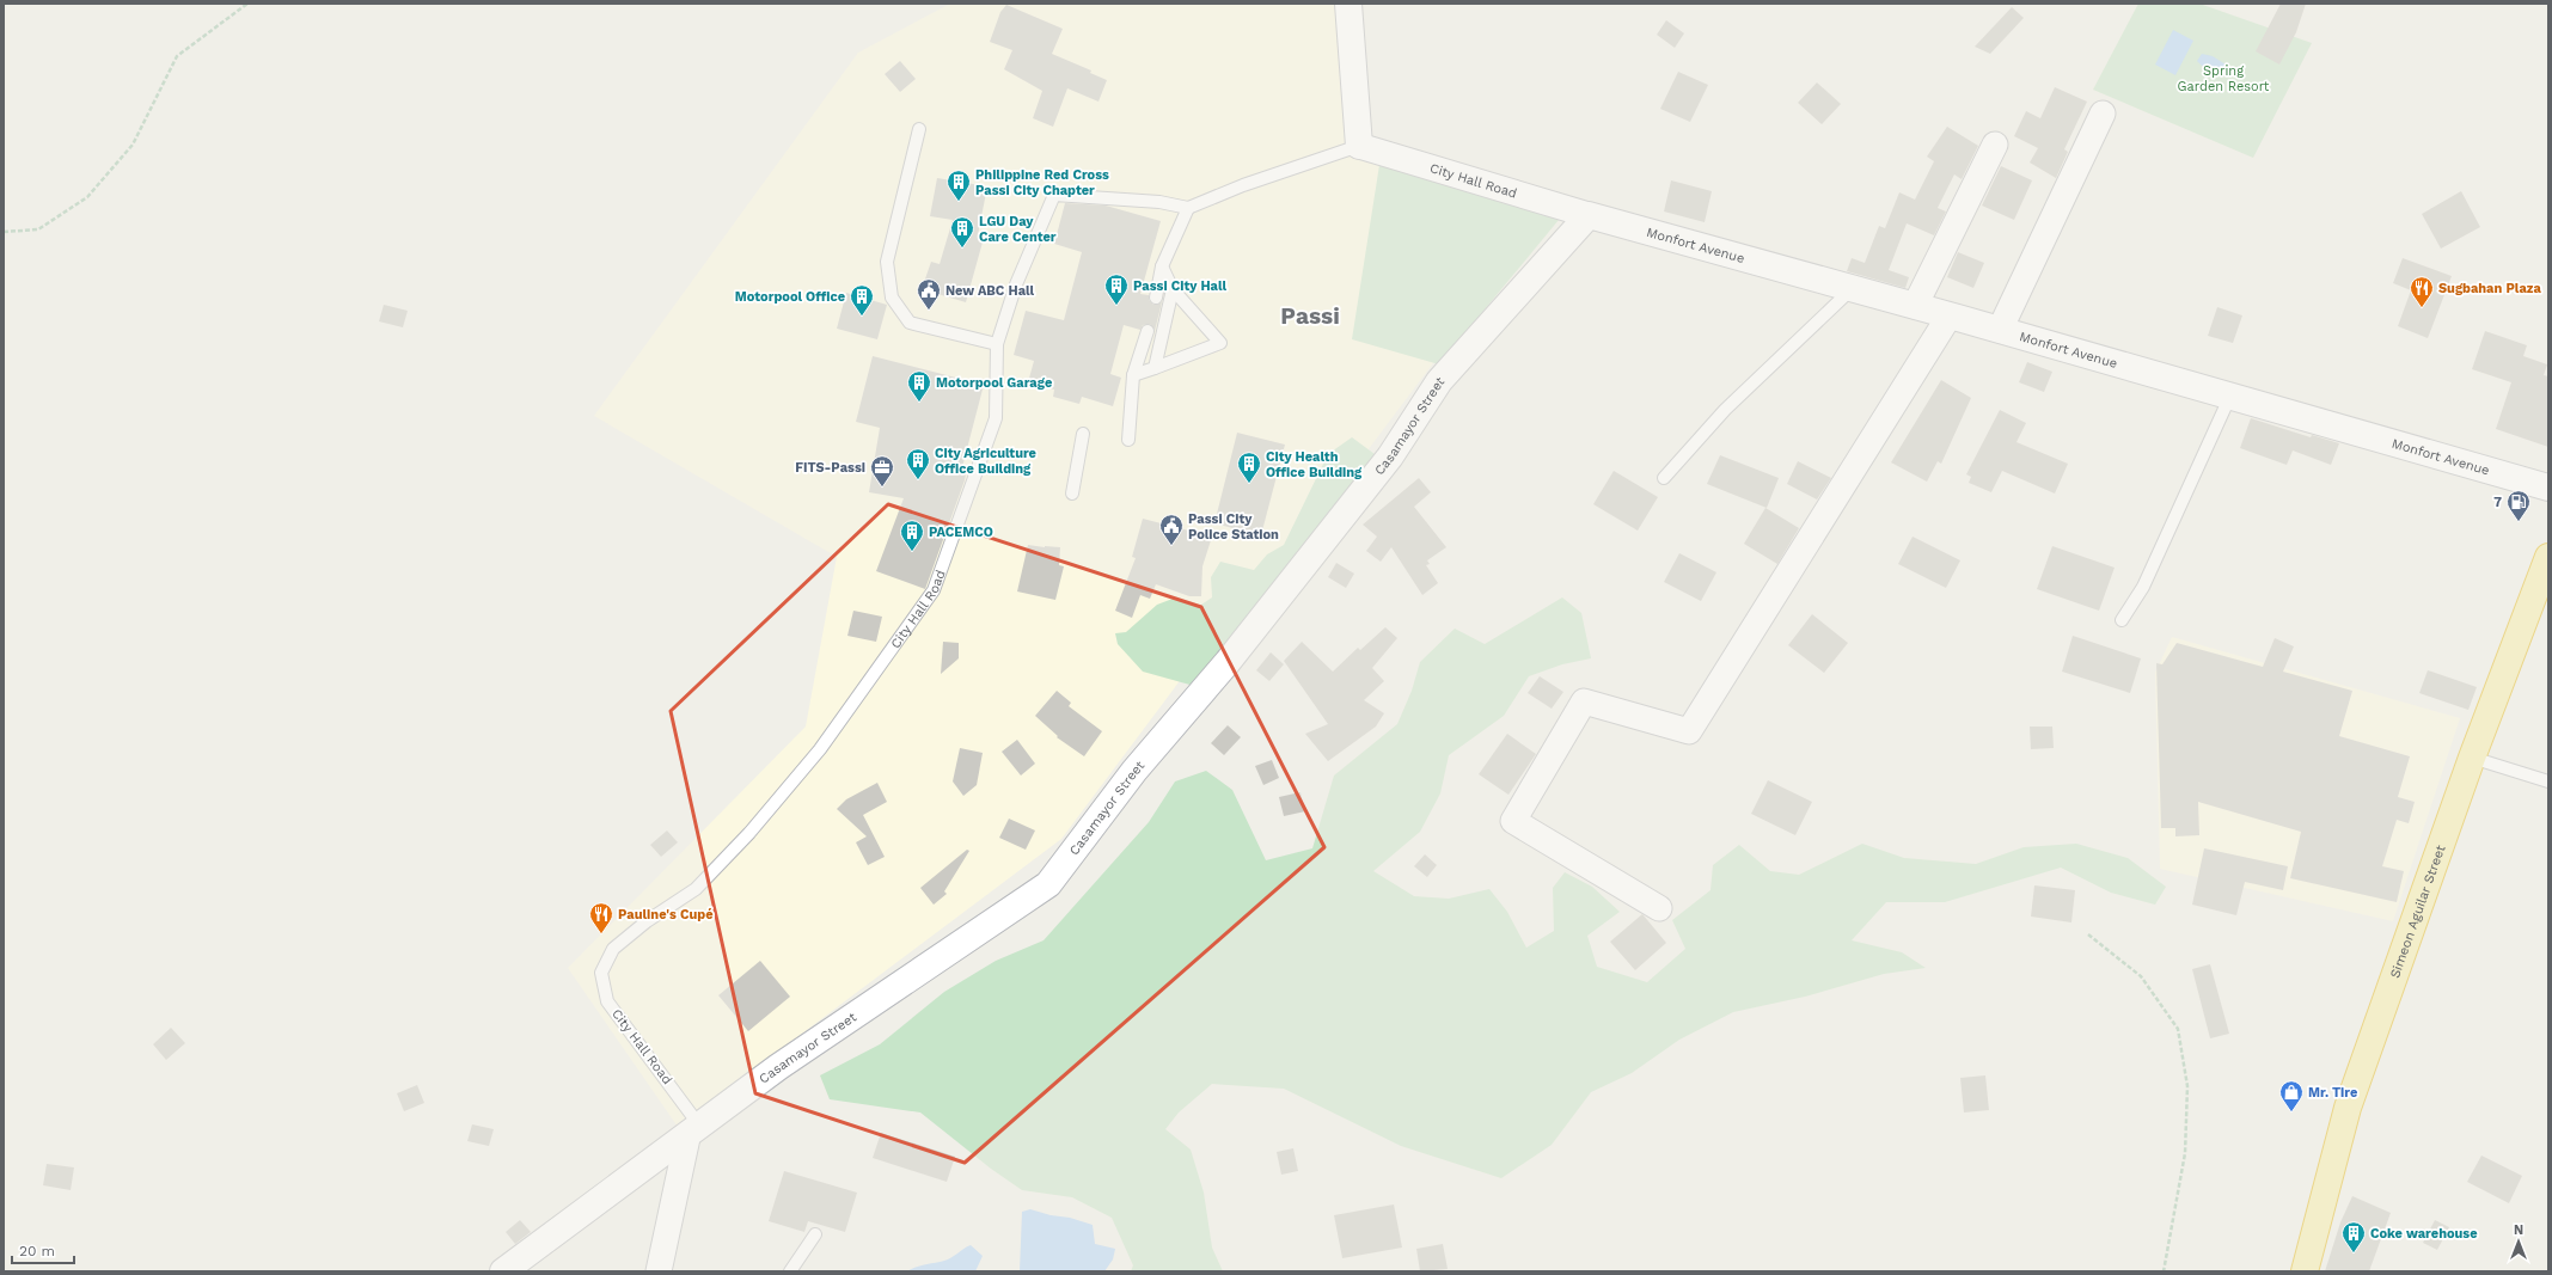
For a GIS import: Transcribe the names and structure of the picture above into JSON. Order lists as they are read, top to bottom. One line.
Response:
{"streets":{"highway":["Simeon Aguilar Street"],"street":["City Hall Road","Monfort Avenue","Casamayor Street"]},"crossings":[["City Hall Road","Monfort Avenue"],["City Hall Road","Casamayor Street"],["Monfort Avenue","Casamayor Street"]],"districts":["Passi"],"parks":["Spring Garden Resort"],"places":{"building":["Philippine Red Cross Passi City Chapter","LGU Day Care Center","Passi City Hall","Motorpool Office","Motorpool Garage","City Agriculture Office Building","City Health Office Building","PACEMCO","Coke warehouse"],"restaurant":["Sugbahan Plaza","Pauline's Cupé"],"public building":["New ABC Hall","Passi City Police Station"],"office":["FITS-Passi"],"fuel station":["7"],"shop":["Mr. Tire"]},"scale_bar":"20 m","north":"top"}
